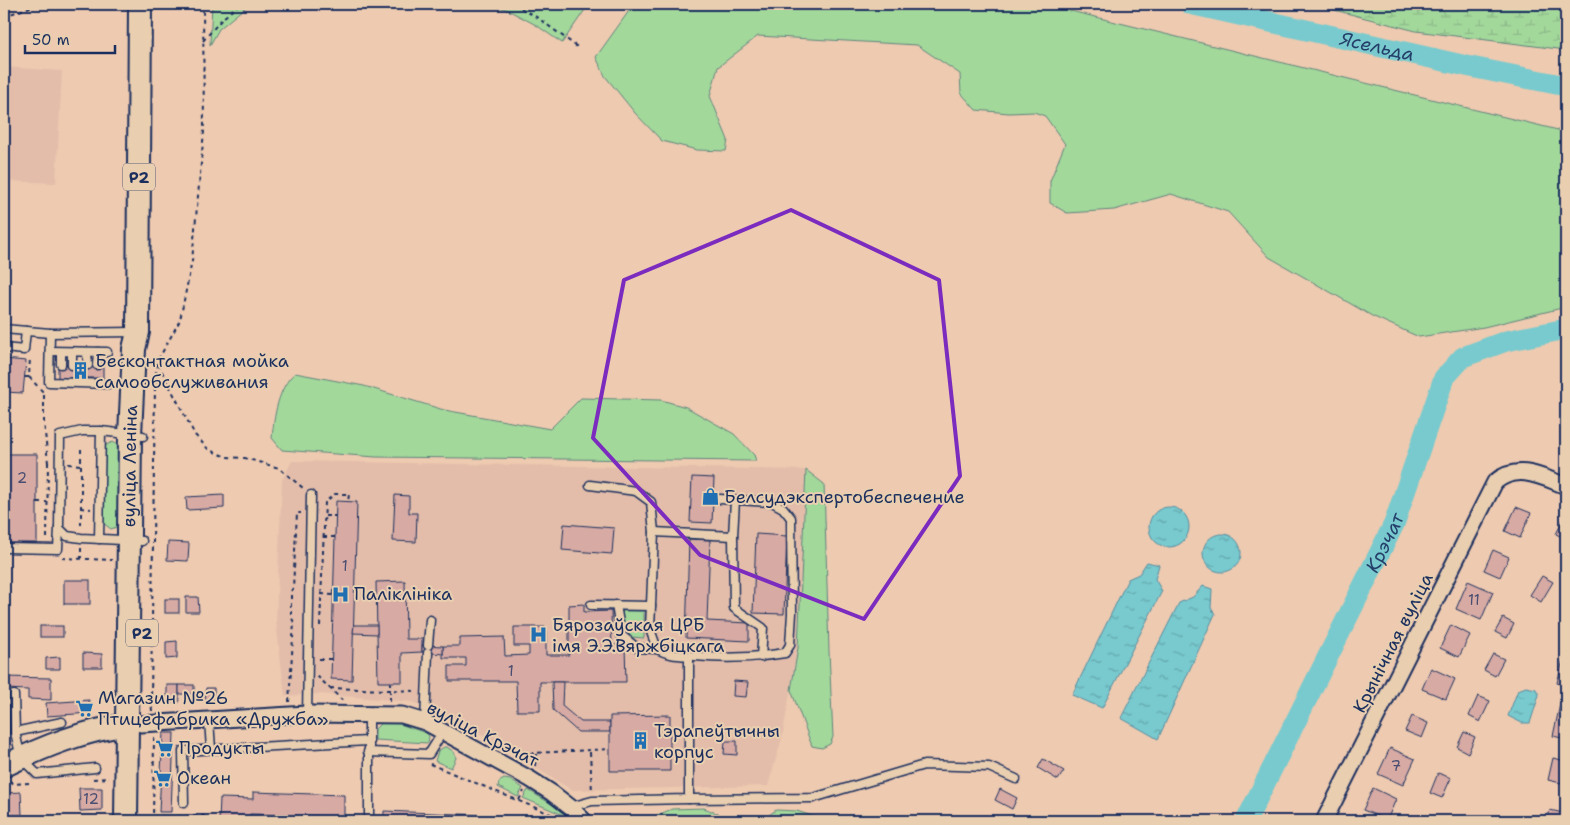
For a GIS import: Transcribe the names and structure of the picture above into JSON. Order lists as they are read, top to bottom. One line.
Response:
{"streets":{"main road":["Р2","вуліца Леніна"],"street":["Крынічная вуліца","вуліца Крэчат"]},"crossings":[["Р2","вуліца Леніна"],["вуліца Леніна","вуліца Крэчат"]],"water":["Ясельда","Крэчат"],"places":{"building":["Бесконтактная мойка самообслуживания","Тэрапеўтычны корпус"],"shop":["Белсудэкспертобеспечение"],"hospital":["Паліклініка","Бярозаўская ЦРБ імя Э.Э.Вяржбіцкага"],"supermarket":["Магазин №26 Птицефабрика «Дружба»","Продукты","Океан"]},"house_numbers":["2","1","11","1","7","12"],"scale_bar":"50 m"}
